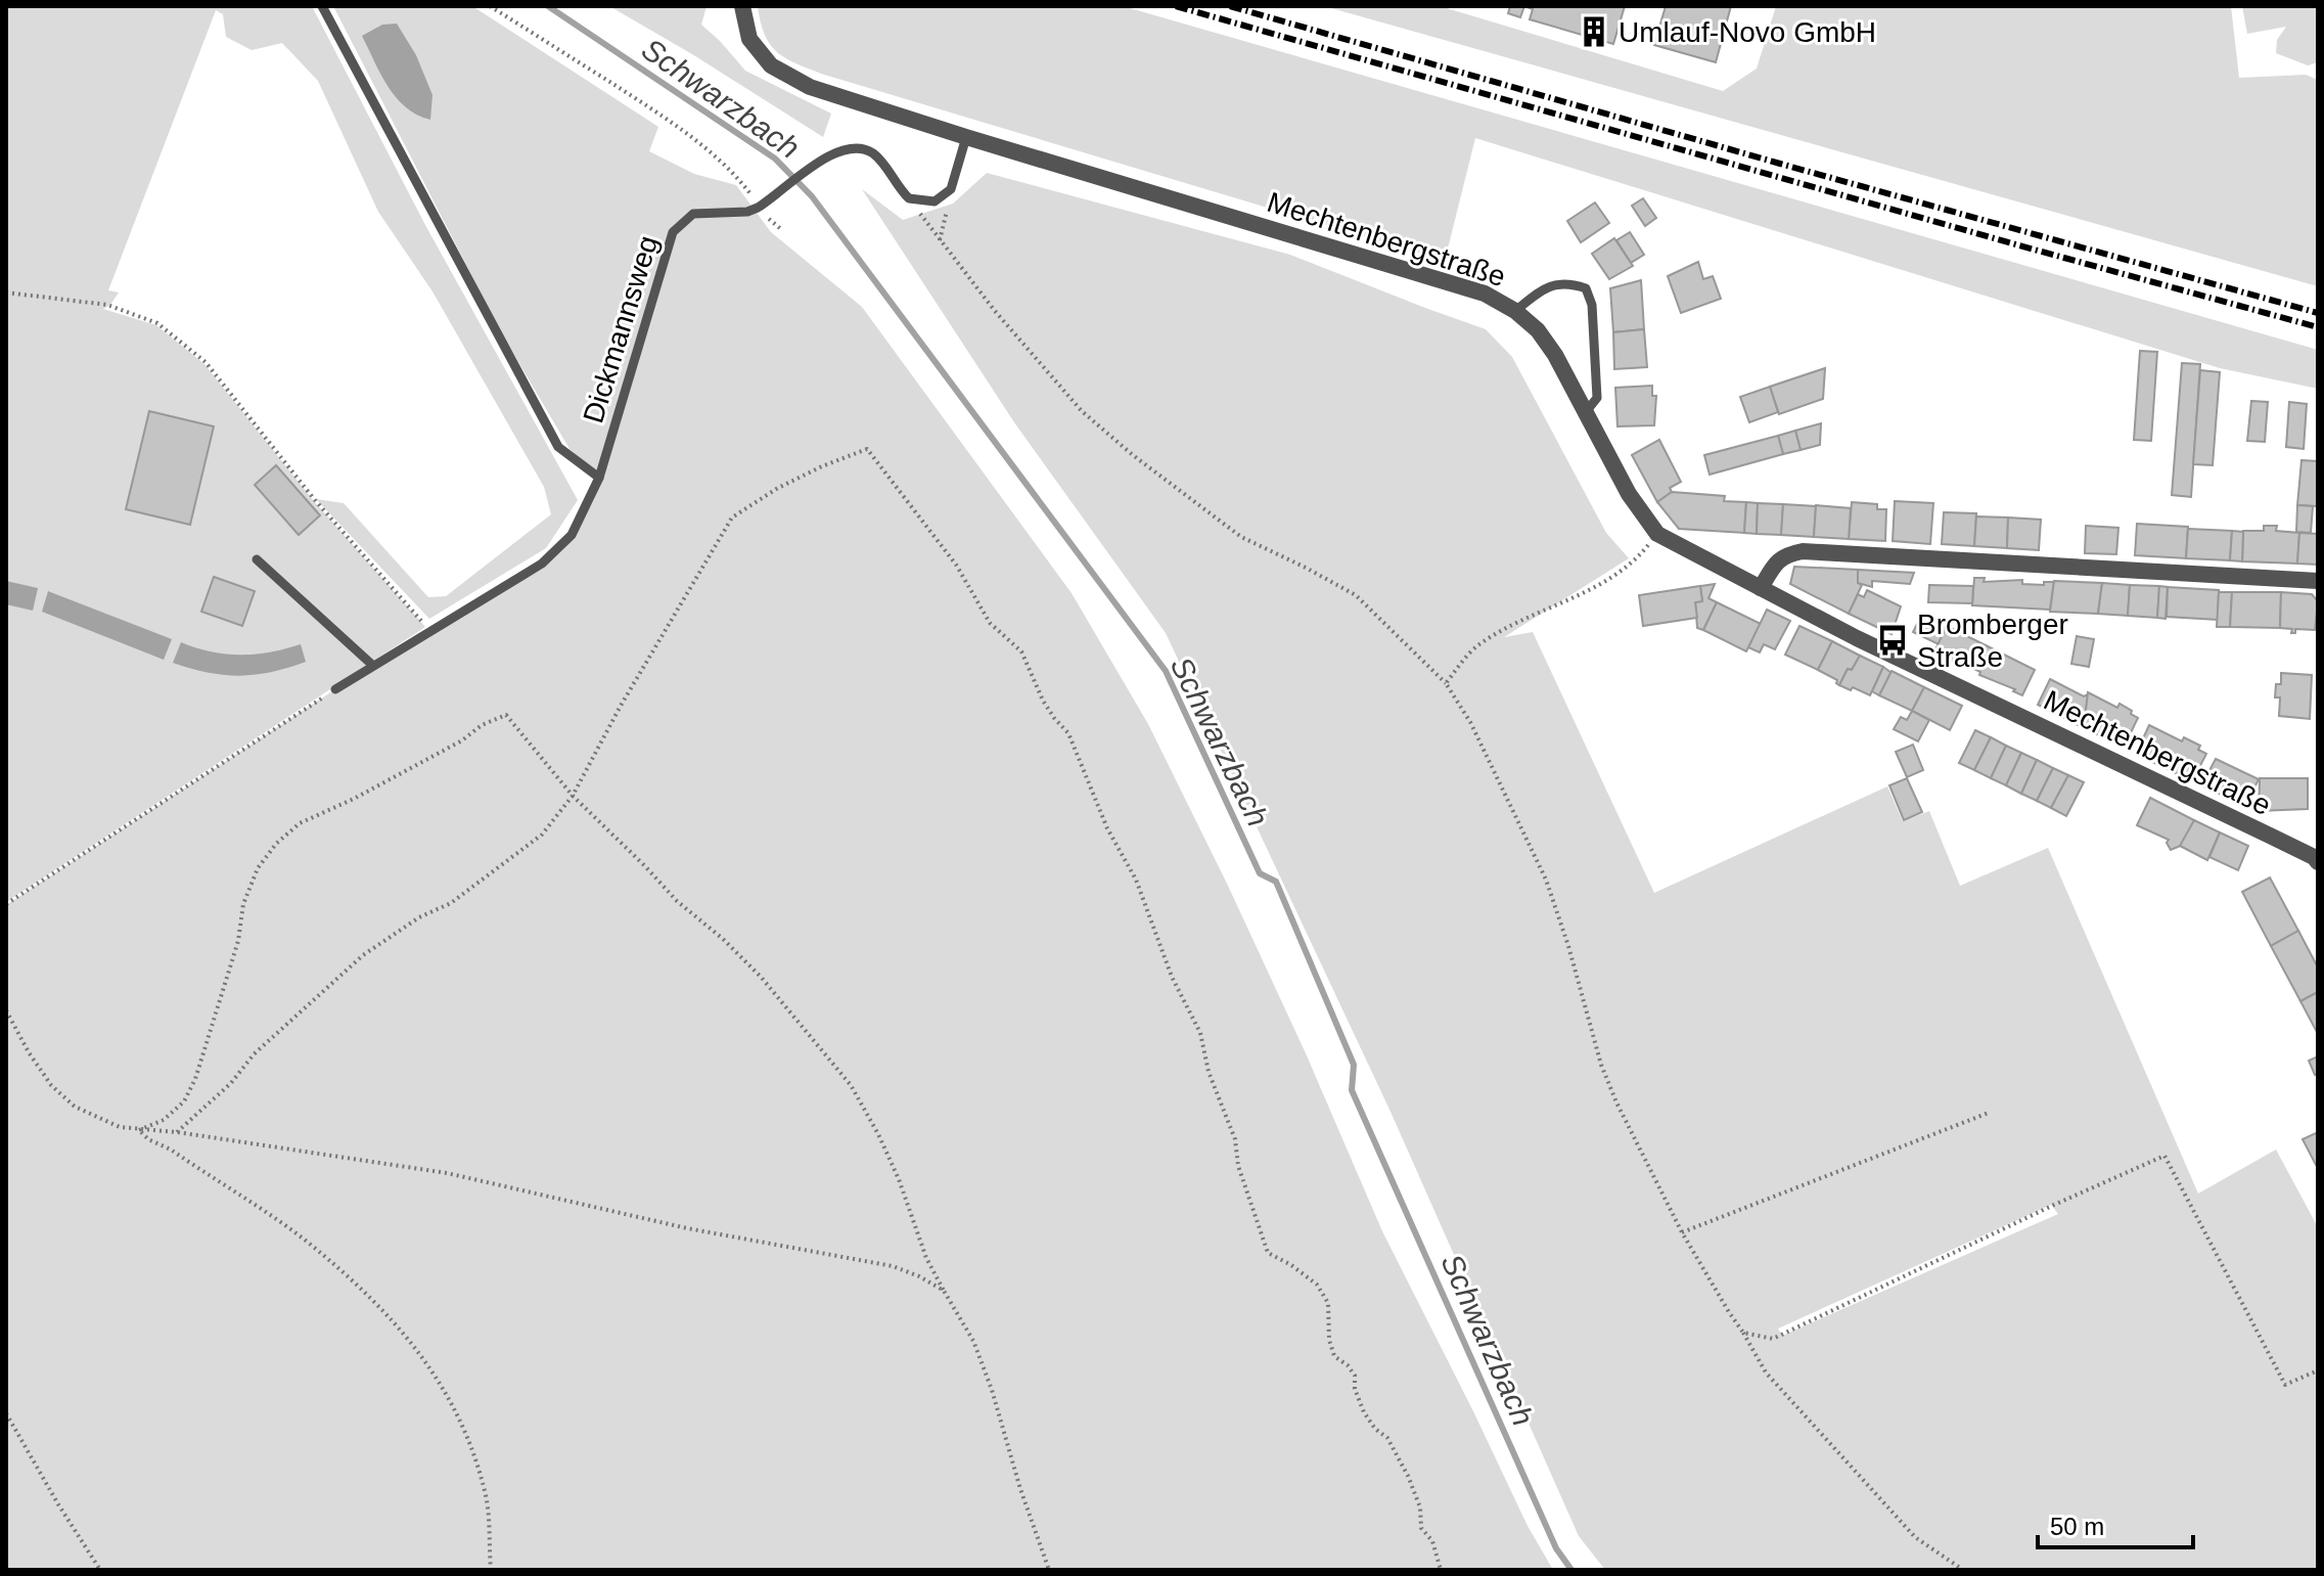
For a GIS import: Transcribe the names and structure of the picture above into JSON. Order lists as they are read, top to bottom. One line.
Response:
{"streets":{"street":["Mechtenbergstraße"],"lane":["Dickmannsweg"]},"water":["Schwarzbach"],"places":{"building":["Umlauf-Novo GmbH"],"bus stop":["Bromberger Straße"]},"scale_bar":"50 m"}
